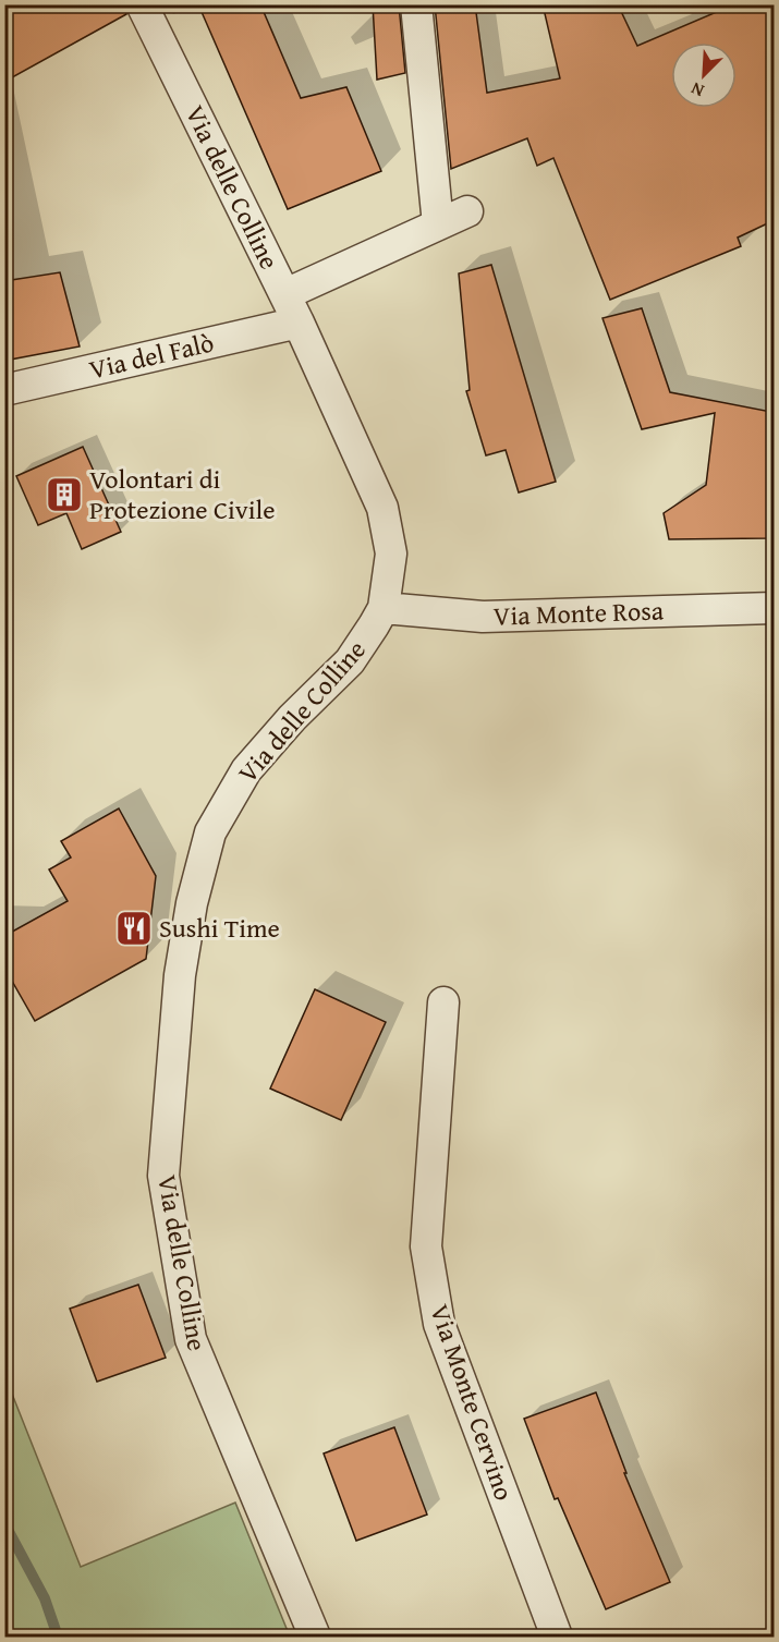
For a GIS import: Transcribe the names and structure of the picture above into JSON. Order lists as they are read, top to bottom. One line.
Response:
{"streets":{"street":["Via delle Colline","Via del Falò","Via Monte Rosa","Via Monte Cervino"]},"crossings":[["Via delle Colline","Via del Falò"],["Via delle Colline","Via Monte Rosa"]],"places":{"building":["Volontari di Protezione Civile"],"restaurant":["Sushi Time"]},"north":"bottom left"}
